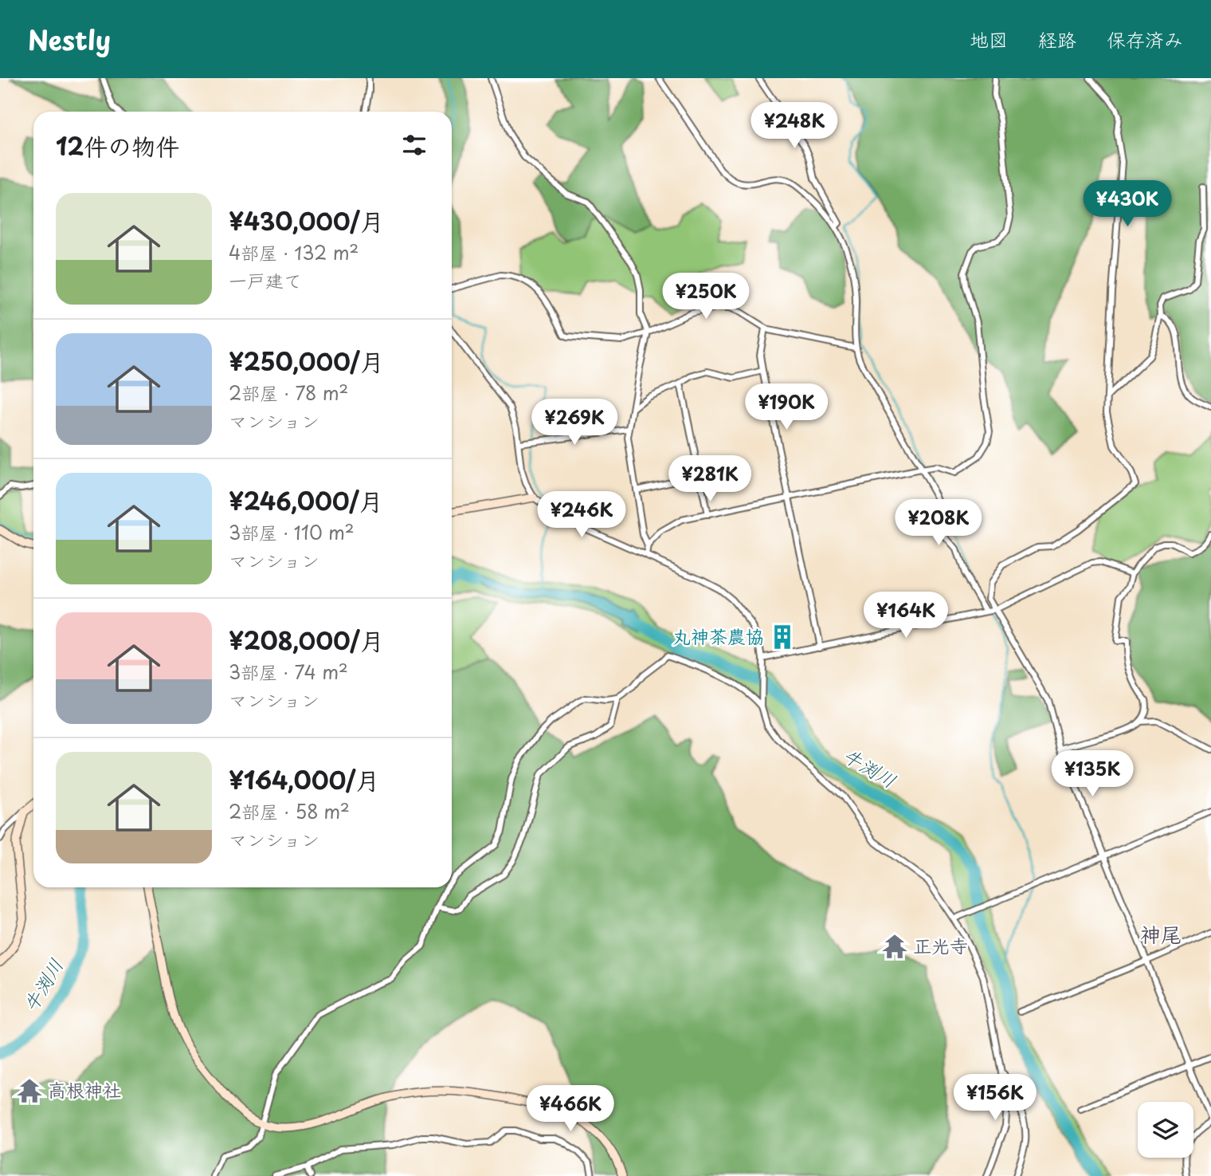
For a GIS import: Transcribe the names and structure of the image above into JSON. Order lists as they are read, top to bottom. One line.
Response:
{"districts":["神尾"],"water":["牛渕川"],"places":{"building":["丸神茶農協"],"temple":["正光寺","高根神社"]},"page":{"header":"Nestly","nav":["地図","経路","保存済み"],"price":["¥248K","¥430K","¥250K","¥190K","¥269K","¥281K","¥246K","¥208K","¥164K","¥135K","¥156K","¥466K"],"heading":"12件の物件","list":[{"name":"¥430,000/月","note":"4部屋 · 132 m² · 一戸建て"},{"name":"¥250,000/月","note":"2部屋 · 78 m² · マンション"},{"name":"¥246,000/月","note":"3部屋 · 110 m² · マンション"},{"name":"¥208,000/月","note":"3部屋 · 74 m² · マンション"},{"name":"¥164,000/月","note":"2部屋 · 58 m² · マンション"}]}}
